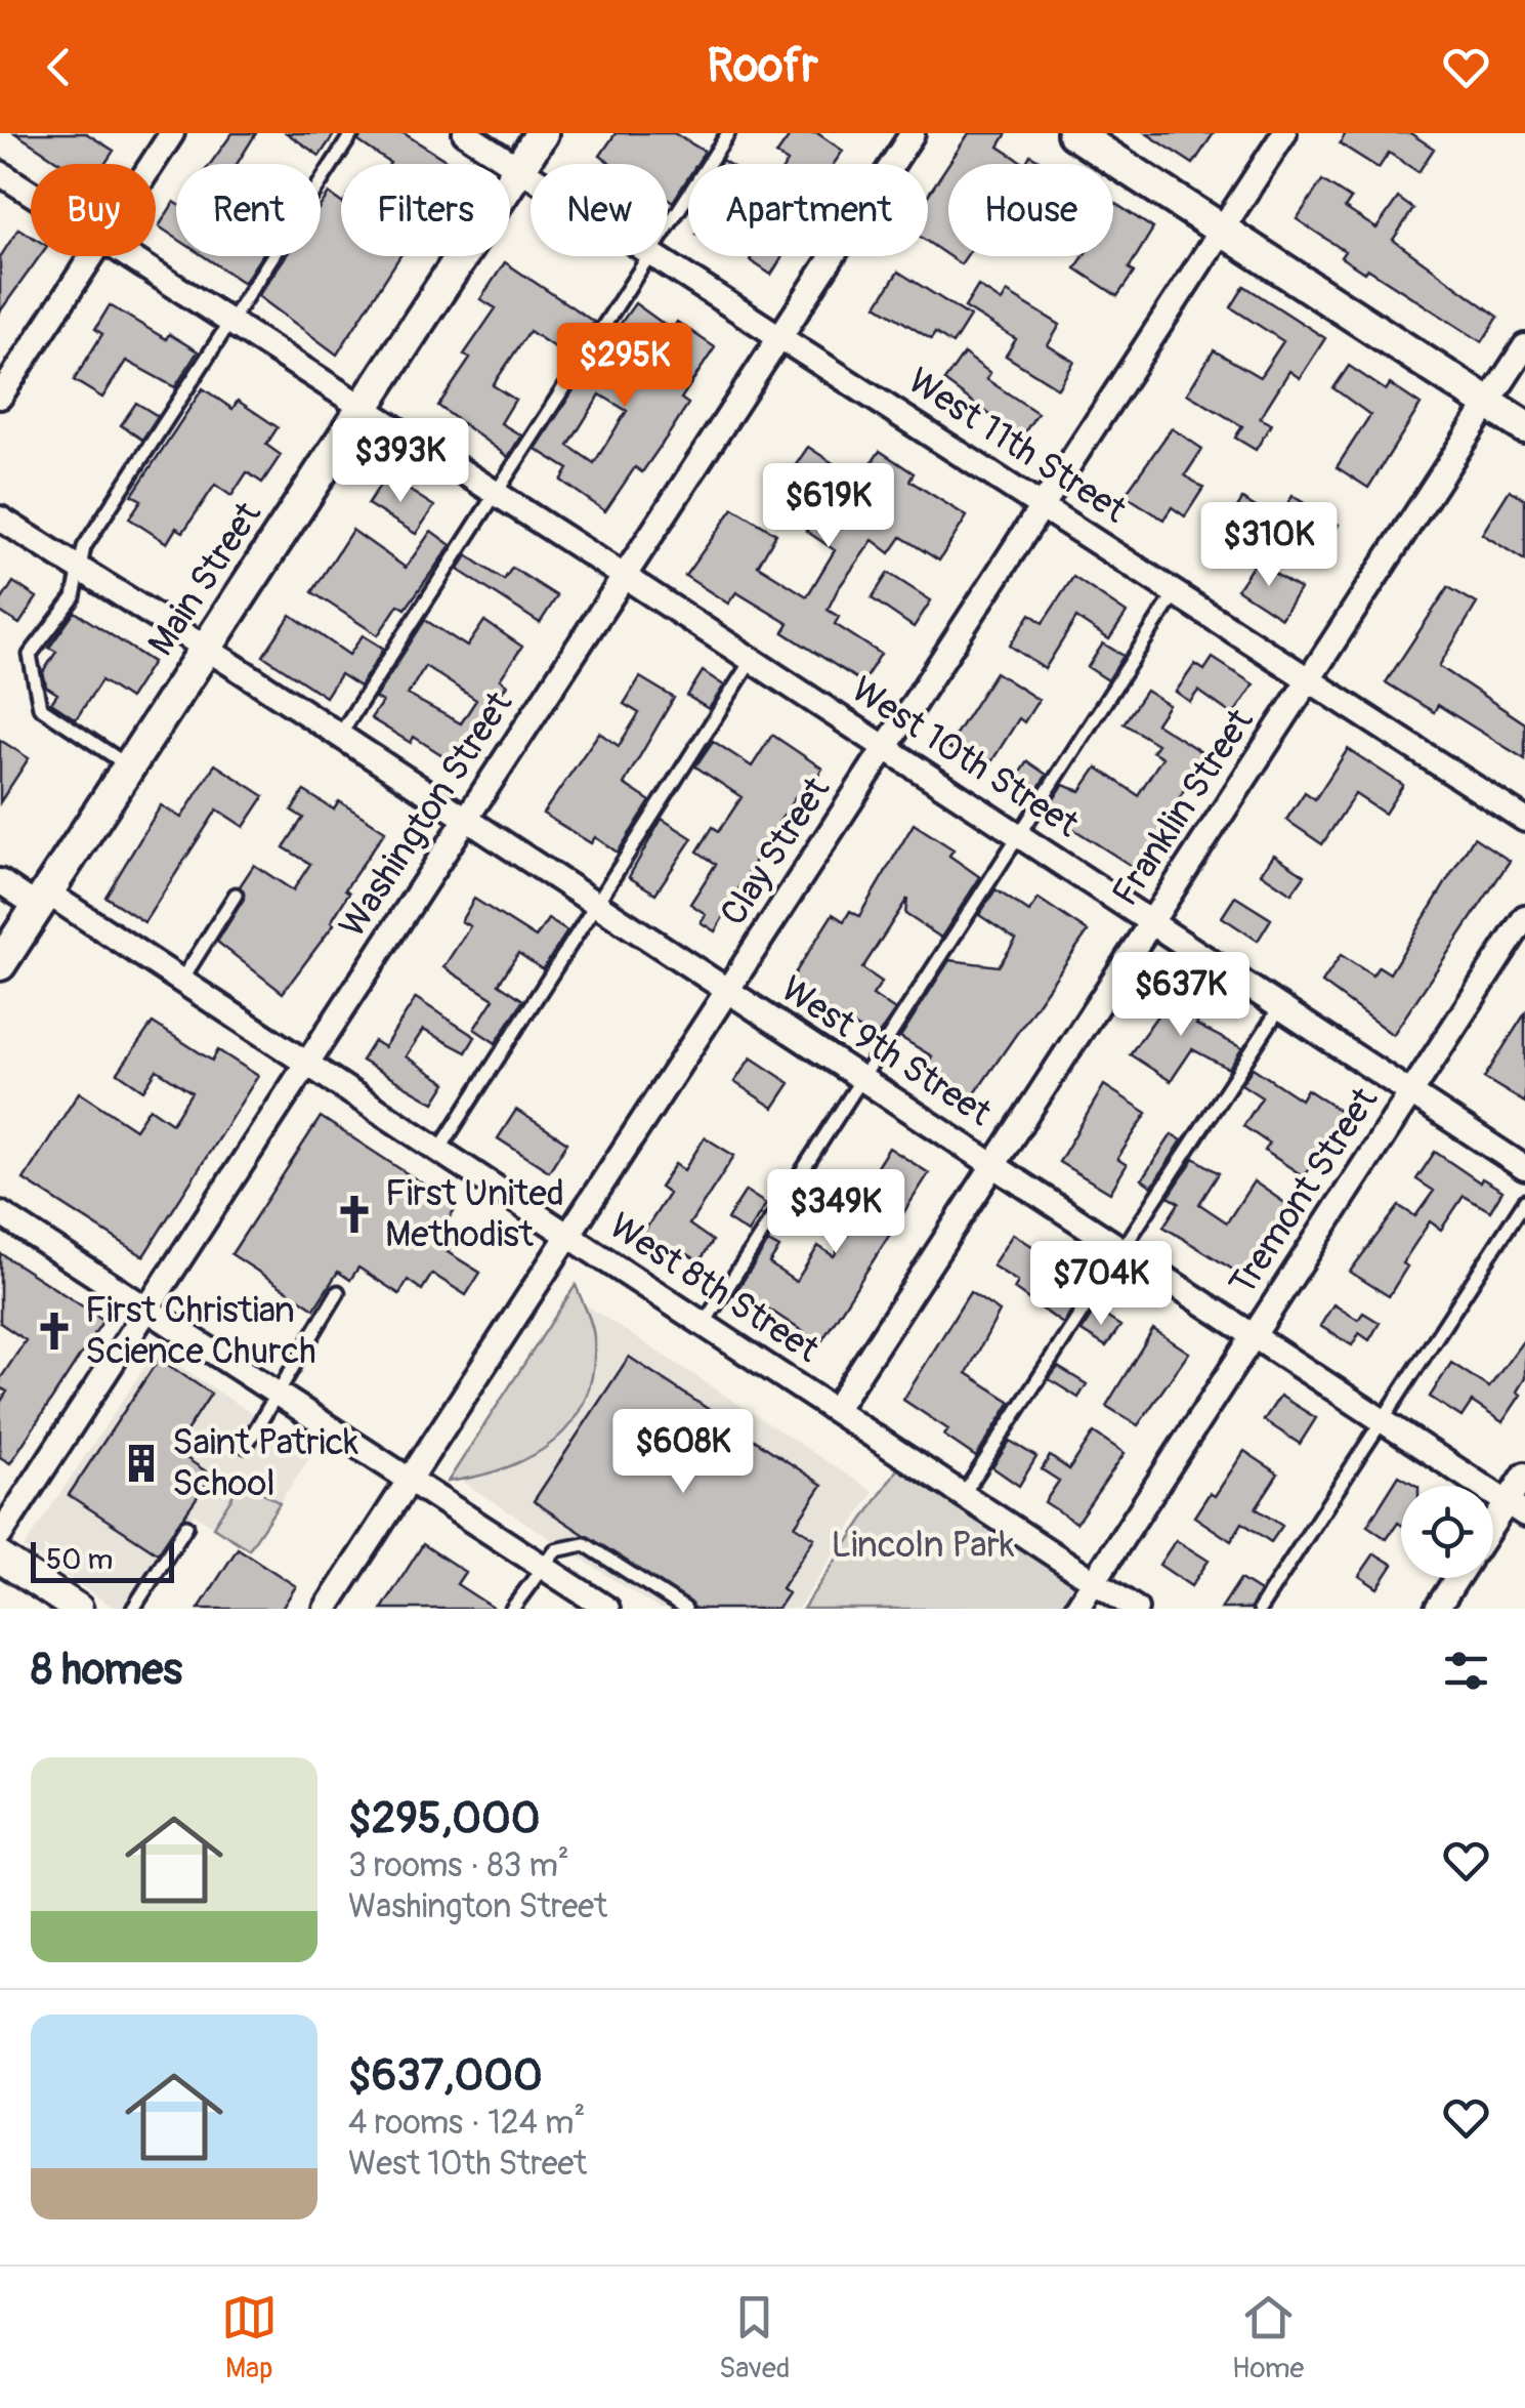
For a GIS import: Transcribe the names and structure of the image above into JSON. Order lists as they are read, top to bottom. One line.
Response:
{"streets":{"main road":["Main Street"],"street":["West 11th Street","West 10th Street","Franklin Street","Washington Street","Clay Street","West 9th Street","Tremont Street","West 8th Street"]},"crossings":[["West 11th Street","Main Street"],["West 11th Street","Franklin Street"],["West 11th Street","Washington Street"],["West 11th Street","Clay Street"],["Main Street","West 10th Street"],["Main Street","West 9th Street"],["Main Street","West 8th Street"],["West 10th Street","Franklin Street"],["West 10th Street","Washington Street"],["West 10th Street","Clay Street"],["West 10th Street","Tremont Street"],["Franklin Street","West 9th Street"],["Franklin Street","West 8th Street"],["Washington Street","West 9th Street"],["Washington Street","West 8th Street"],["Clay Street","West 9th Street"],["Clay Street","West 8th Street"],["West 9th Street","Tremont Street"],["Tremont Street","West 8th Street"]],"parks":["Lincoln Park"],"places":{"church":["First United Methodist","First Christian Science Church"],"building":["Saint Patrick School"]},"scale_bar":"50 m","page":{"header":"Roofr","chip":["Buy","Rent","Filters","New","Apartment","House"],"price":["$295K","$393K","$619K","$310K","$637K","$349K","$704K","$608K"],"scale":"50 m","heading":"8 homes","list":[{"name":"$295,000","note":"3 rooms · 83 m² · Washington Street"},{"name":"$637,000","note":"4 rooms · 124 m² · West 10th Street"}],"tabs":["Map","Saved","Home"]}}
